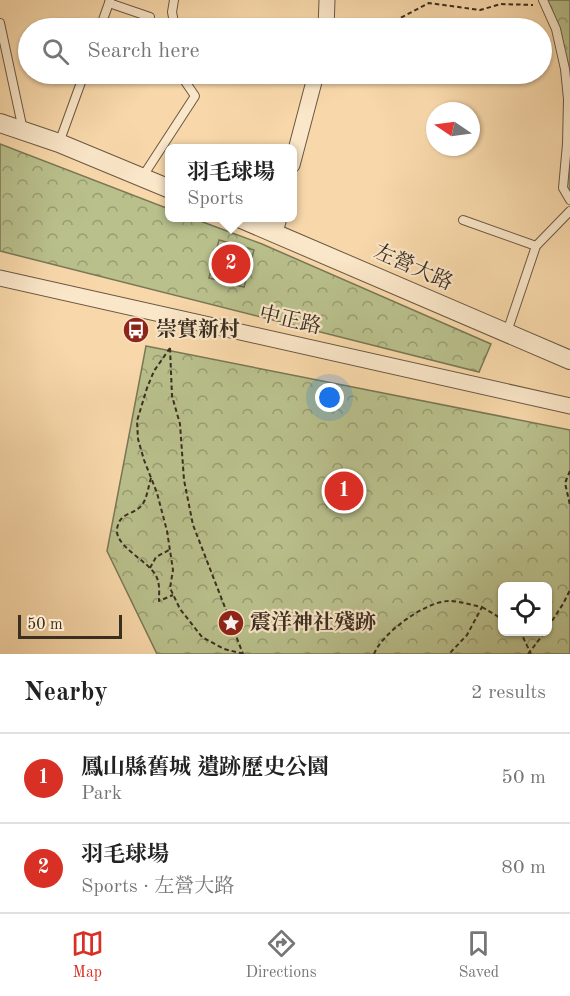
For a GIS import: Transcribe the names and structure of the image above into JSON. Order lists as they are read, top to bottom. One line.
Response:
{"streets":{"street":["左營大路","中正路"]},"places":{"bus stop":["崇實新村"],"place":["震洋神社殘跡"]},"scale_bar":"50 m","north":"left","page":{"search":"Search here","popup":["羽毛球場","Sports"],"pins":["2","1"],"scale":"50 m","heading":["Nearby","2 results"],"list":[{"mark":"1","name":"鳳山縣舊城 遺跡歷史公園","note":"Park","value":"50 m"},{"mark":"2","name":"羽毛球場","note":"Sports · 左營大路","value":"80 m"}],"nav":["Map","Directions","Saved"]}}
